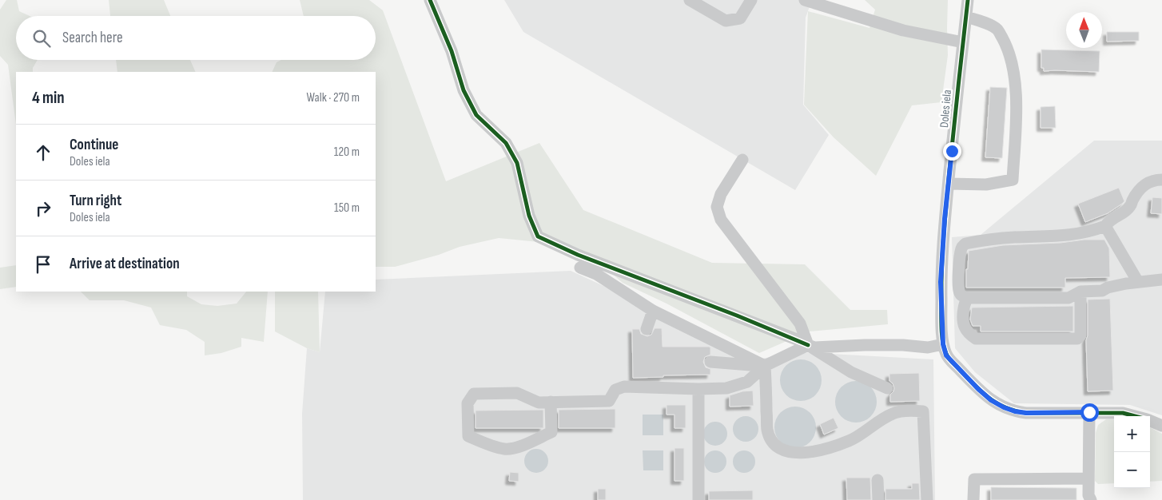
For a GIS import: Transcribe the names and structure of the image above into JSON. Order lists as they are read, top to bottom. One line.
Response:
{"streets":{"street":["Doles iela"]},"north":"top","page":{"search":"Search here","heading":["4 min","Walk · 270 m"],"list":[["Continue","Doles iela","120 m"],["Turn right","Doles iela","150 m"],"Arrive at destination"],"map_buttons":["+","−"]}}
